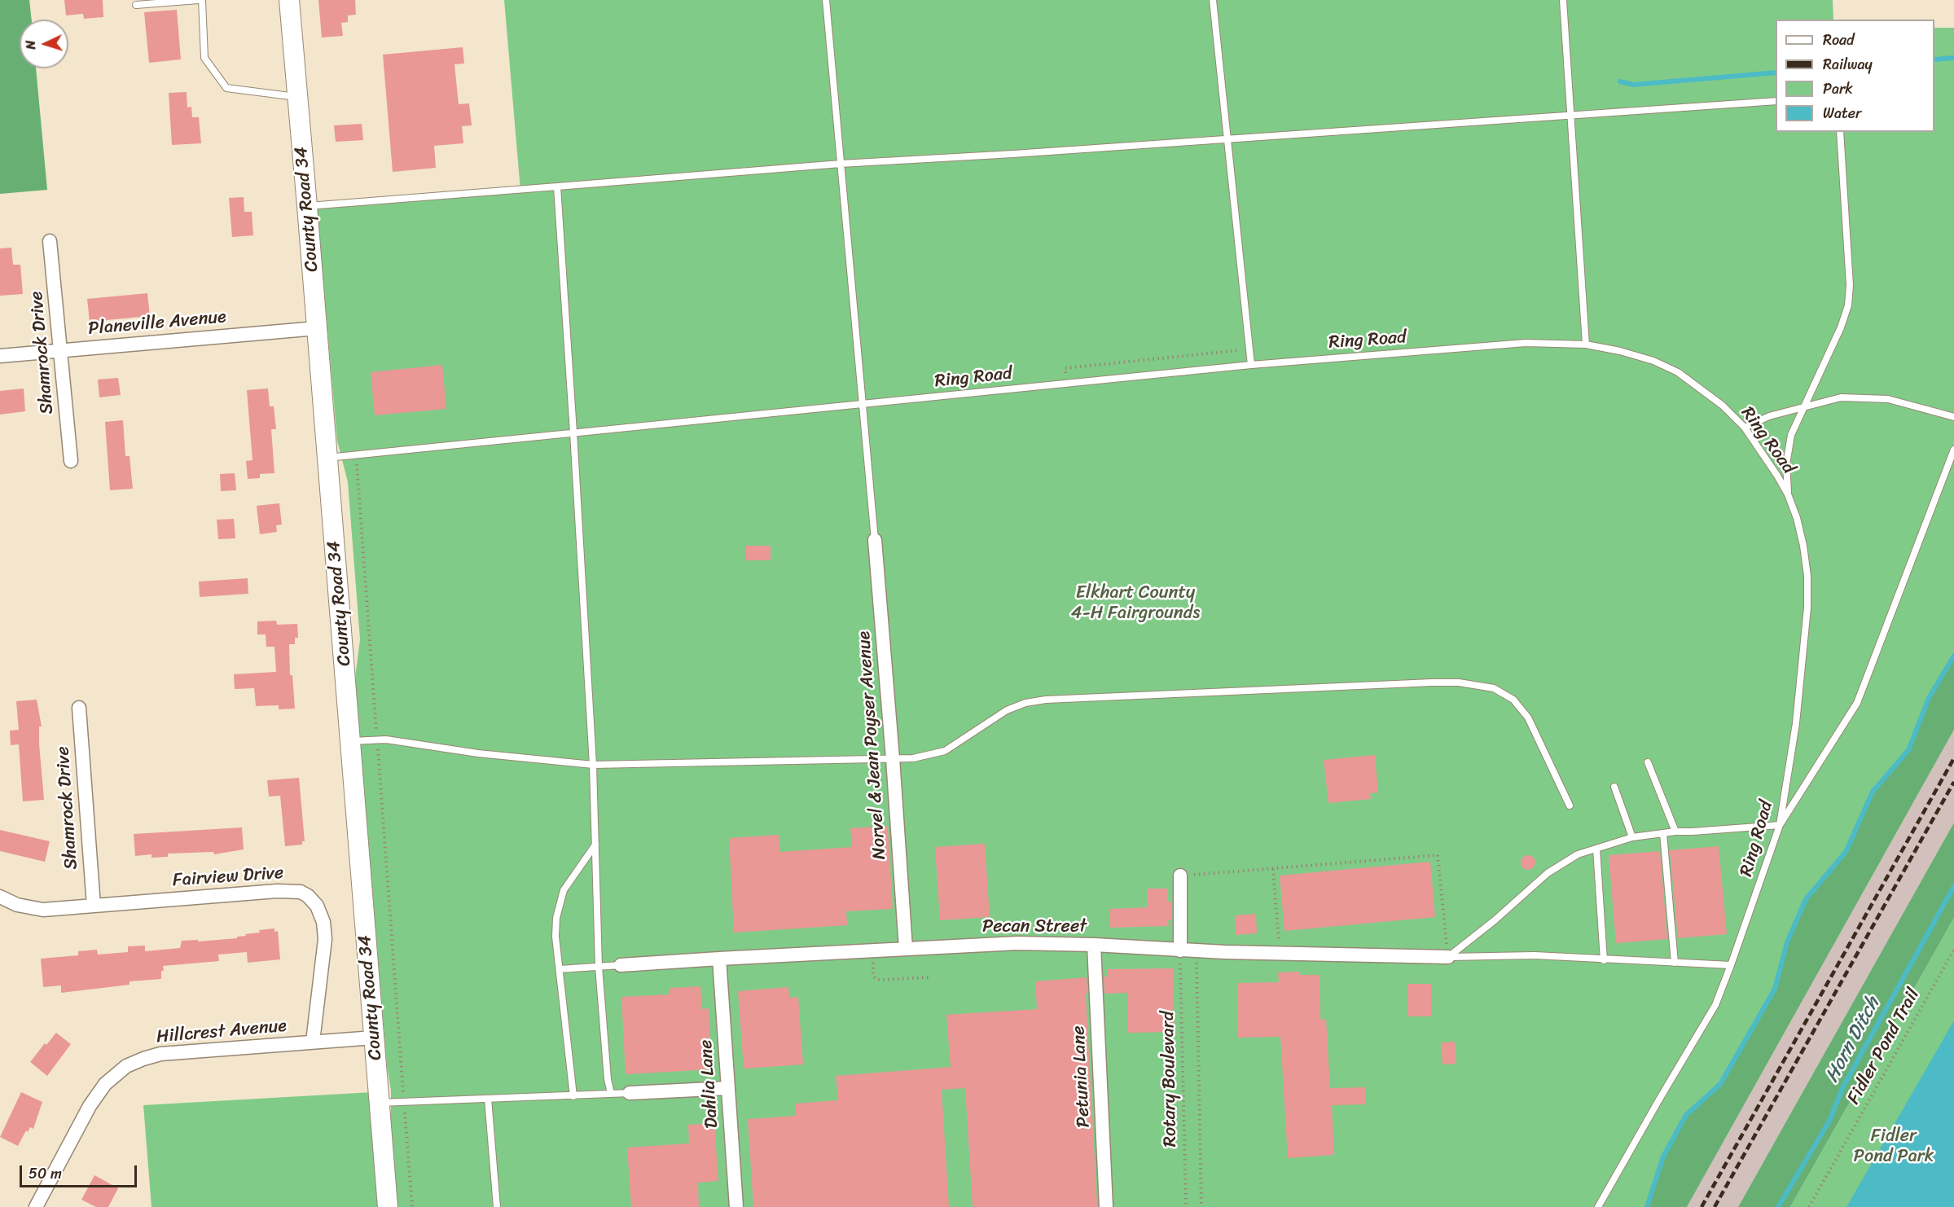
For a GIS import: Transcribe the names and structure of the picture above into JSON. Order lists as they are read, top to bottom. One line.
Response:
{"streets":{"street":["County Road 34","Planeville Avenue","Shamrock Drive","Norvel & Jean Poyser Avenue","Fairview Drive","Pecan Street","Hillcrest Avenue","Petunia Lane","Dahlia Lane"],"lane":["Ring Road"],"path":["Fidler Pond Trail","Rotary Boulevard"]},"crossings":[["County Road 34","Planeville Avenue"],["County Road 34","Ring Road"],["County Road 34","Hillcrest Avenue"],["Planeville Avenue","Shamrock Drive"],["Shamrock Drive","Fairview Drive"],["Norvel & Jean Poyser Avenue","Pecan Street"],["Fairview Drive","Hillcrest Avenue"],["Pecan Street","Petunia Lane"],["Pecan Street","Rotary Boulevard"],["Pecan Street","Dahlia Lane"]],"water":["Horn Ditch"],"parks":["Elkhart County 4-H Fairgrounds","Fidler Pond Park"],"legend":["Road","Railway","Park","Water"],"scale_bar":"50 m","north":"left"}
